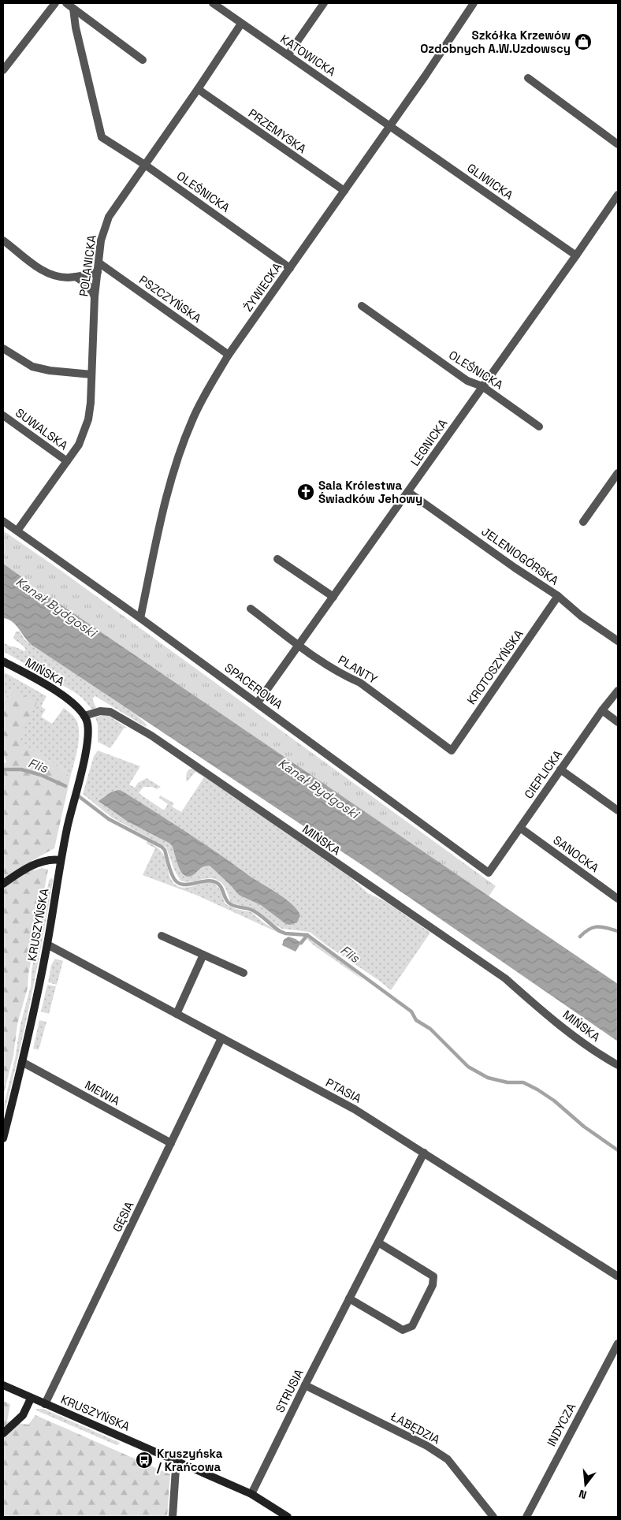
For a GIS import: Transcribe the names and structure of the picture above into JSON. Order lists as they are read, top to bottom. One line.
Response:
{"streets":{"street":["KATOWICKA","PRZEMYSKA","GLIWICKA","OLEŚNICKA","POLANICKA","ŻYWIECKA","PSZCZYŃSKA","SUWALSKA","LEGNICKA","JELENIOGÓRSKA","KROTOSZYŃSKA","PLANTY","MIŃSKA","SPACEROWA","CIEPLICKA","SANOCKA","KRUSZYŃSKA","PTASIA","MEWIA","GĘSIA","STRUSIA","INDYCZA","ŁABĘDZIA"]},"crossings":[["KATOWICKA","GLIWICKA"],["KATOWICKA","POLANICKA"],["KATOWICKA","ŻYWIECKA"],["PRZEMYSKA","POLANICKA"],["PRZEMYSKA","ŻYWIECKA"],["GLIWICKA","ŻYWIECKA"],["GLIWICKA","LEGNICKA"],["OLEŚNICKA","POLANICKA"],["OLEŚNICKA","ŻYWIECKA"],["OLEŚNICKA","LEGNICKA"],["POLANICKA","PSZCZYŃSKA"],["POLANICKA","SUWALSKA"],["POLANICKA","SPACEROWA"],["ŻYWIECKA","PSZCZYŃSKA"],["ŻYWIECKA","SPACEROWA"],["LEGNICKA","JELENIOGÓRSKA"],["LEGNICKA","PLANTY"],["LEGNICKA","SPACEROWA"],["JELENIOGÓRSKA","KROTOSZYŃSKA"],["KROTOSZYŃSKA","PLANTY"],["MIŃSKA","KRUSZYŃSKA"],["SPACEROWA","CIEPLICKA"],["CIEPLICKA","SANOCKA"],["KRUSZYŃSKA","PTASIA"],["KRUSZYŃSKA","MEWIA"],["KRUSZYŃSKA","GĘSIA"],["KRUSZYŃSKA","STRUSIA"],["PTASIA","GĘSIA"],["PTASIA","STRUSIA"],["MEWIA","GĘSIA"],["STRUSIA","ŁABĘDZIA"]],"water":["Kanał Bydgoski","Flis"],"places":{"shop":["Szkółka Krzewów Ozdobnych A.W.Uzdowscy"],"church":["Sala Królestwa Świadków Jehowy"],"bus stop":["Kruszyńska / Krańcowa"]},"north":"bottom"}
